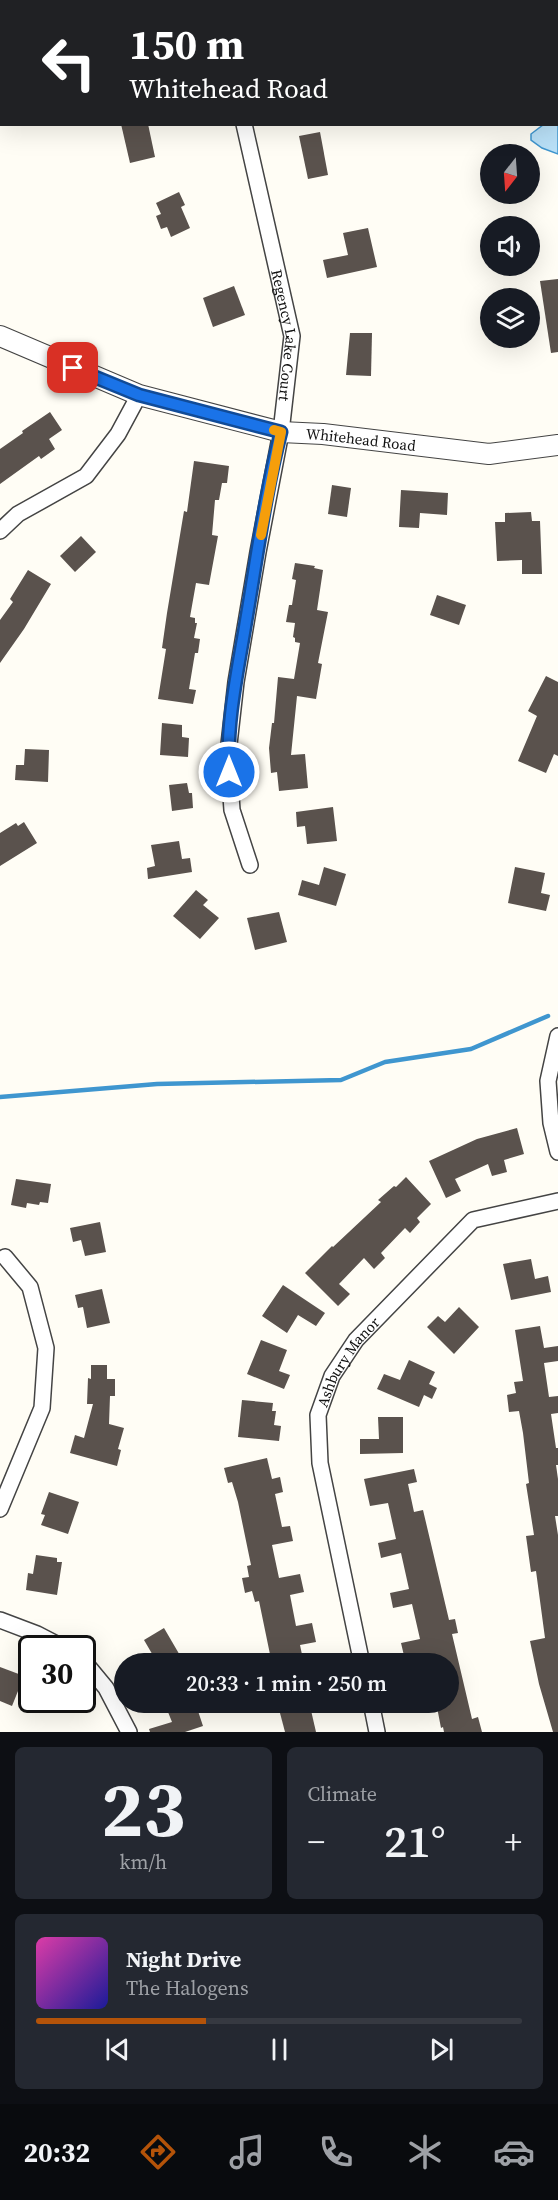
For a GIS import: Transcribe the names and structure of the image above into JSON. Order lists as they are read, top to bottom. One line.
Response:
{"streets":{"street":["Regency Lake Court","Whitehead Road","Ashbury Manor"]},"crossings":[["Regency Lake Court","Whitehead Road"]],"north":"bottom","page":{"turn":["150 m","Whitehead Road"],"limit":"30","trip":"20:33 · 1 min · 250 m","tile":[["23","km/h"],"Climate"],"heat":["−","21°","+"],"song":["Night Drive","The Halogens"],"tabs":"20:32"}}
